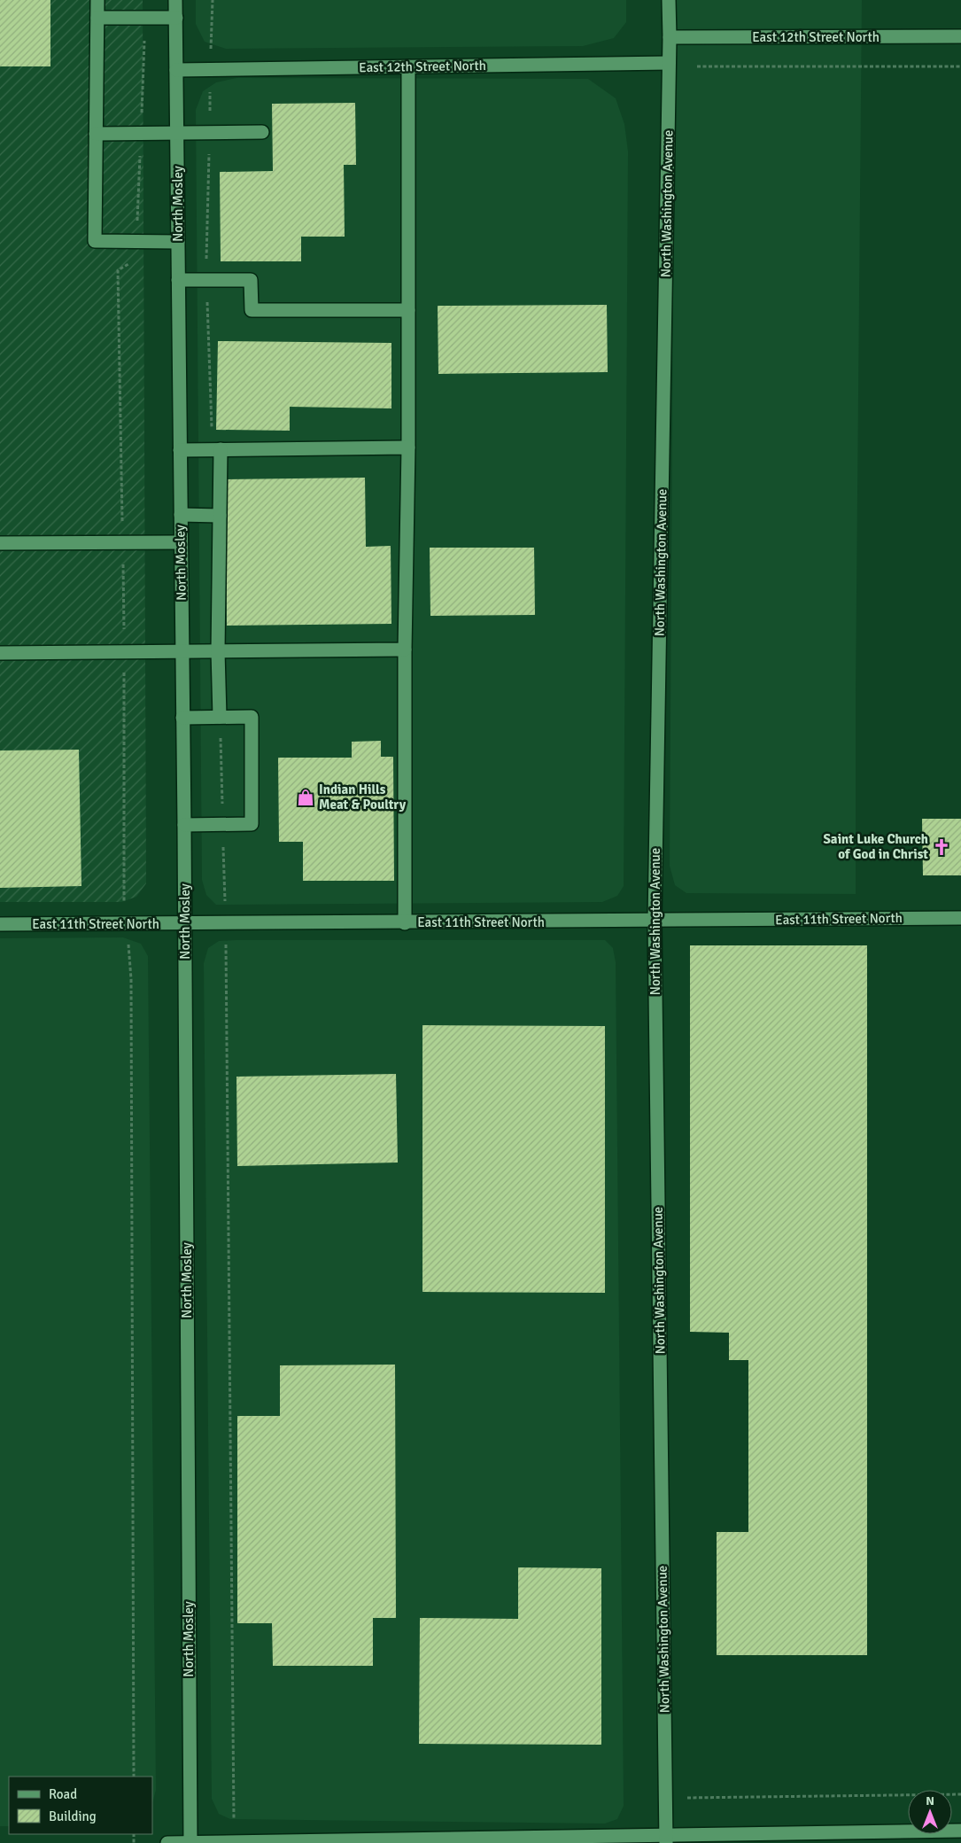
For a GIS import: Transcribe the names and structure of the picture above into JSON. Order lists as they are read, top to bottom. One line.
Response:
{"streets":{"street":["East 12th Street North","North Mosley","North Washington Avenue","East 11th Street North"]},"crossings":[["East 12th Street North","North Mosley"],["East 12th Street North","North Washington Avenue"],["North Mosley","East 11th Street North"],["North Washington Avenue","East 11th Street North"]],"places":{"shop":["Indian Hills Meat & Poultry"],"church":["Saint Luke Church of God in Christ"]},"legend":["Road","Building"],"north":"top"}
